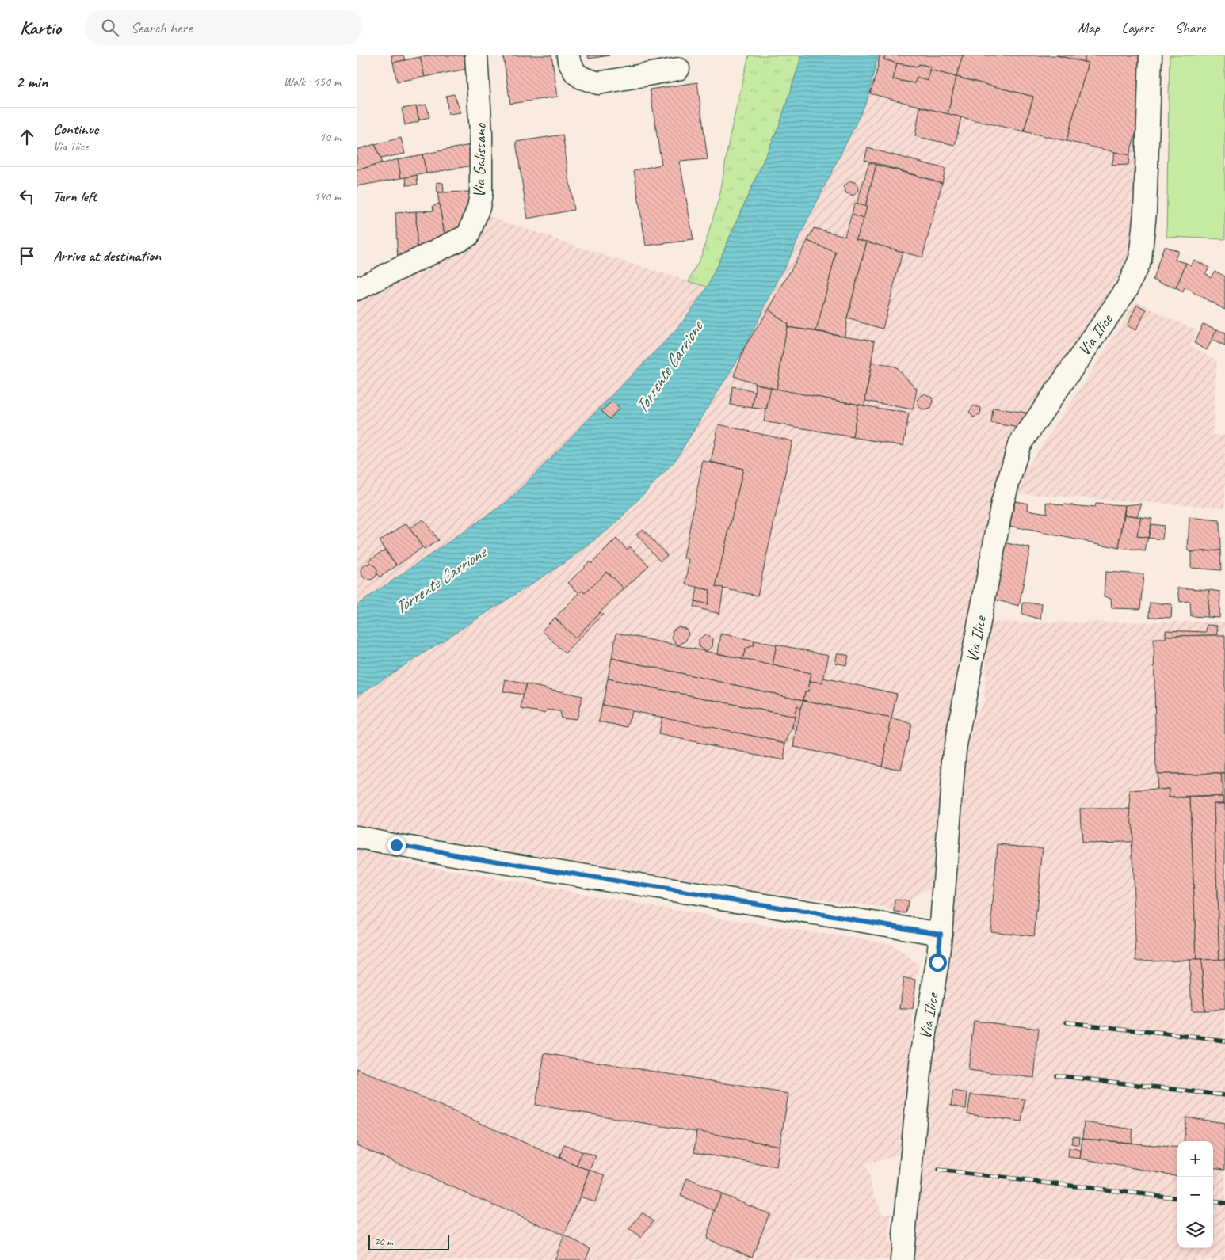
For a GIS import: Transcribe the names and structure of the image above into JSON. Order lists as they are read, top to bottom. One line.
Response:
{"streets":{"street":["Via Galissano","Via Ilice"]},"water":["Torrente Carrione"],"scale_bar":"20 m","page":{"header":"Kartio","search":"Search here","nav":["Map","Layers","Share"],"heading":["2 min","Walk · 150 m"],"list":[["Continue","Via Ilice","10 m"],["Turn left","140 m"],"Arrive at destination"],"map_buttons":["+","−"],"scale":"20 m"}}
